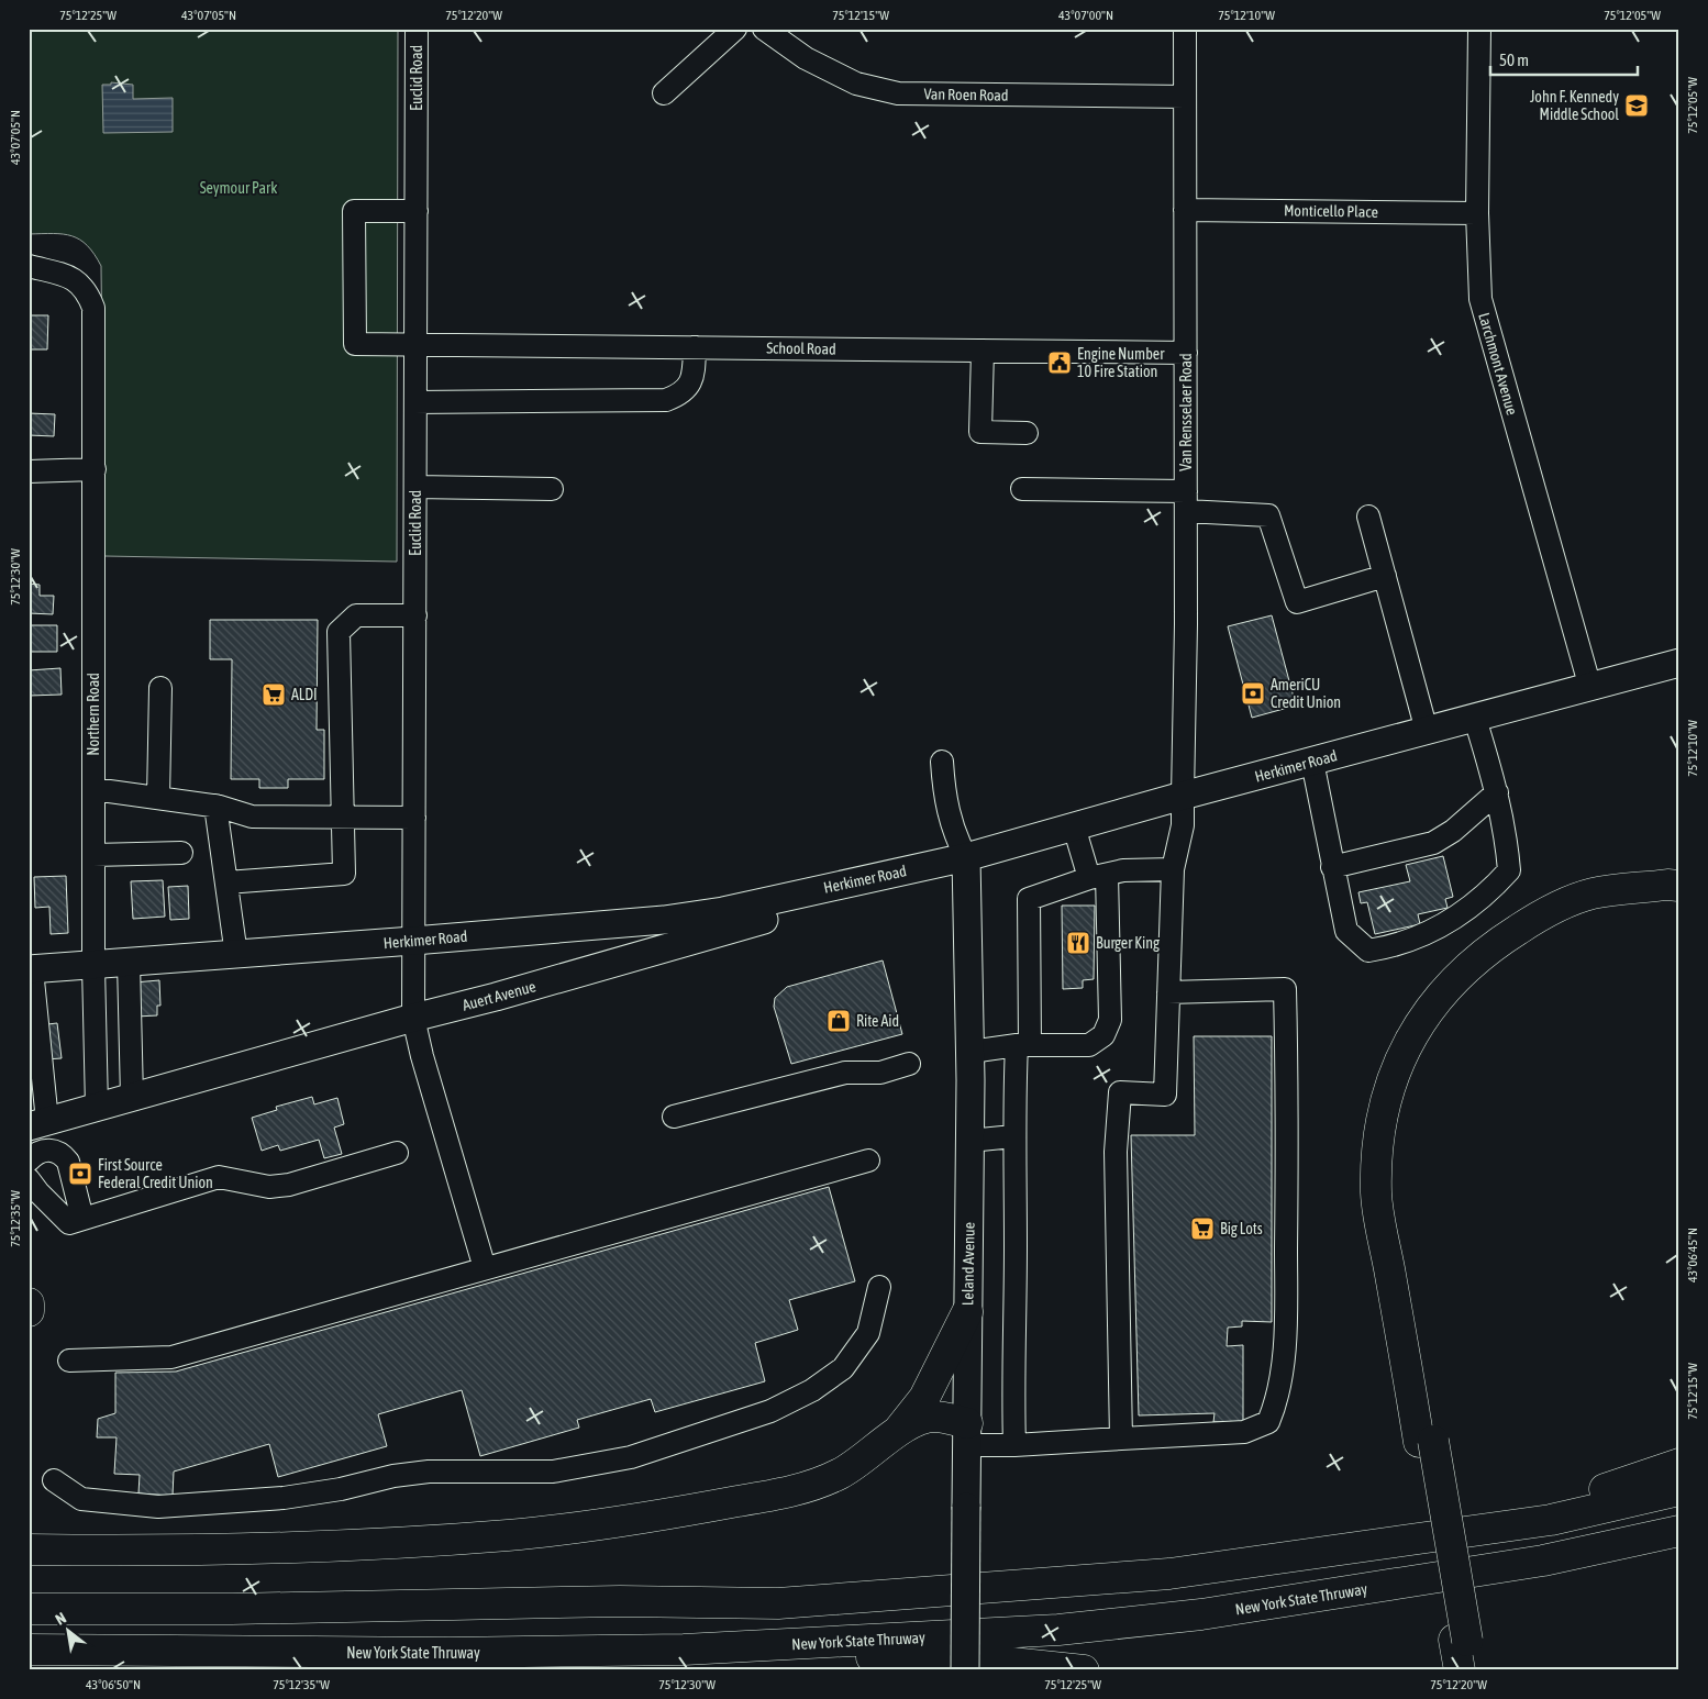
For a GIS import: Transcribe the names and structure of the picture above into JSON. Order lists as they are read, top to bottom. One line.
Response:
{"streets":{"highway":["New York State Thruway"],"main road":["Herkimer Road","Auert Avenue","Leland Avenue"],"street":["Euclid Road","Van Roen Road","Monticello Place","School Road","Larchmont Avenue","Van Rensselaer Road","Northern Road"]},"crossings":[["Euclid Road","School Road"],["Euclid Road","Herkimer Road"],["Euclid Road","Auert Avenue"],["Van Roen Road","Van Rensselaer Road"],["Monticello Place","Larchmont Avenue"],["Monticello Place","Van Rensselaer Road"],["School Road","Van Rensselaer Road"],["Larchmont Avenue","Herkimer Road"],["Van Rensselaer Road","Herkimer Road"],["Northern Road","Herkimer Road"],["Northern Road","Auert Avenue"],["Herkimer Road","Auert Avenue"],["Herkimer Road","Leland Avenue"],["Auert Avenue","Leland Avenue"]],"parks":["Seymour Park"],"places":{"school or university":["John F. Kennedy Middle School"],"public building":["Engine Number 10 Fire Station"],"bank":["AmeriCU Credit Union","First Source Federal Credit Union"],"supermarket":["ALDI","Big Lots"],"restaurant":["Burger King"],"shop":["Rite Aid"]},"scale_bar":"50 m","north":"top left","coordinates":["75°12'25\"W","43°07'05\"N","75°12'20\"W","75°12'15\"W","43°07'00\"N","75°12'10\"W","75°12'05\"W","75°12'30\"W","75°12'35\"W","43°06'45\"N","43°06'50\"N"]}
